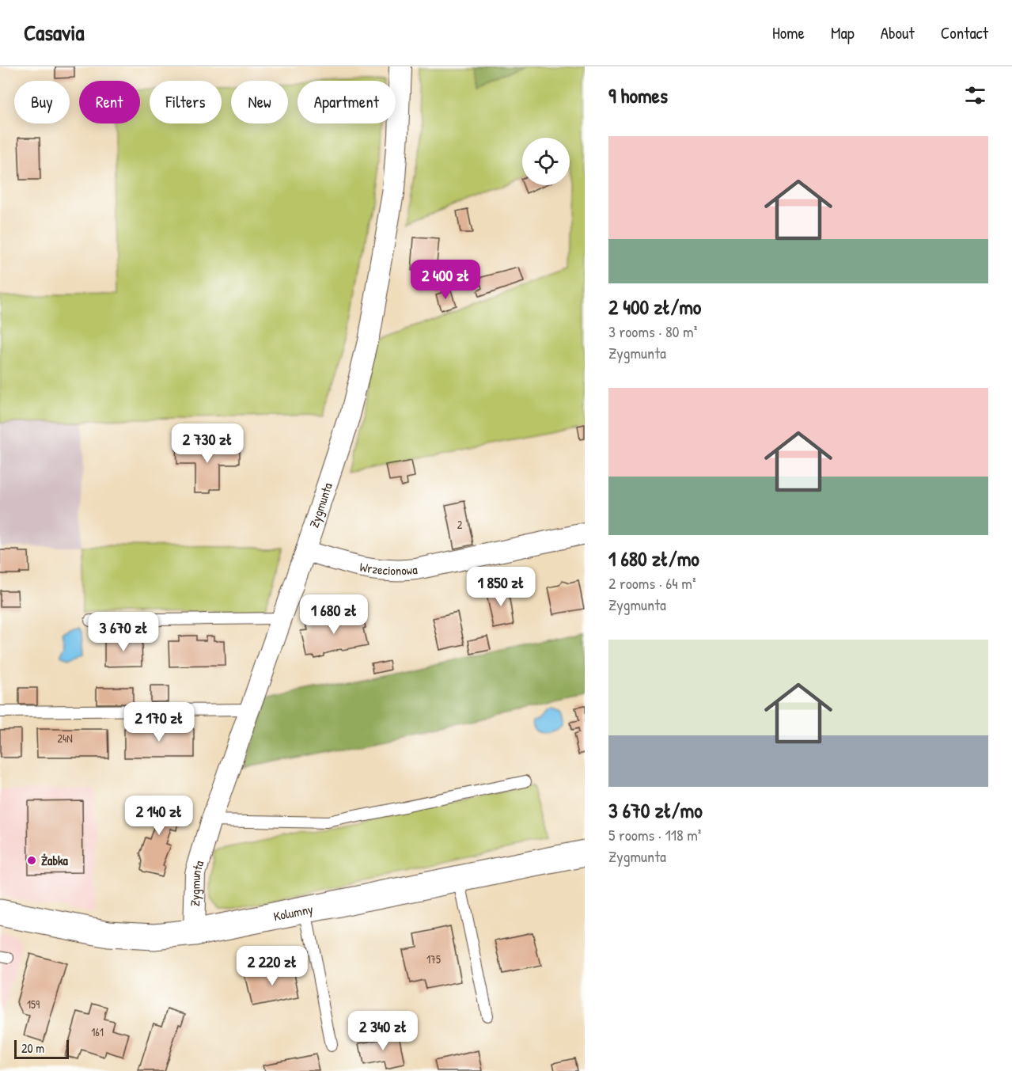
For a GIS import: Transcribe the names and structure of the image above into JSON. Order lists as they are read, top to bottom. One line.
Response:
{"streets":{"street":["Zygmunta","Wrzecionowa","Kolumny"]},"crossings":[["Zygmunta","Wrzecionowa"],["Zygmunta","Kolumny"]],"places":["Żabka"],"house_numbers":["2","24N","175","159","161"],"scale_bar":"20 m","page":{"header":"Casavia","nav":["Home","Map","About","Contact"],"heading":"9 homes","chip":["Buy","Rent","Filters","New","Apartment"],"list":[{"name":"2 400 zł/mo","note":"3 rooms · 80 m² · Zygmunta"},{"name":"1 680 zł/mo","note":"2 rooms · 64 m² · Zygmunta"},{"name":"3 670 zł/mo","note":"5 rooms · 118 m² · Zygmunta"}],"price":["2 400 zł","2 730 zł","1 850 zł","1 680 zł","3 670 zł","2 170 zł","2 140 zł","2 220 zł","2 340 zł"],"scale":"20 m"}}
